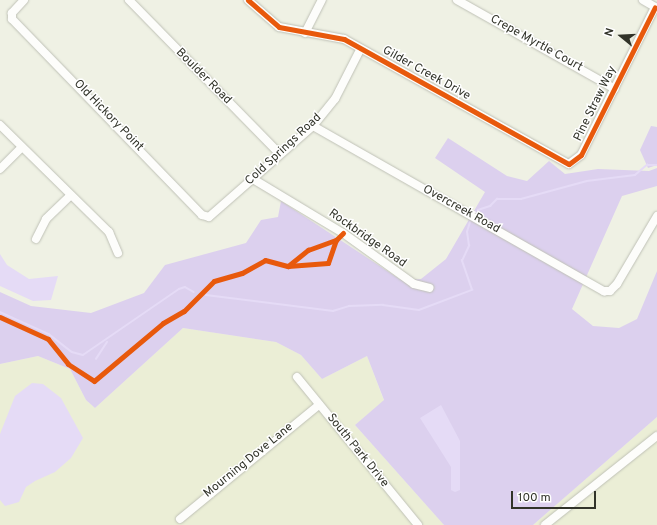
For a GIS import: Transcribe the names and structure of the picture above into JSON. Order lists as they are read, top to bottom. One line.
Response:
{"streets":{"street":["Crepe Myrtle Court","Gilder Creek Drive","Boulder Road","Pine Straw Way","Old Hickory Point","Cold Springs Road","Overcreek Road","Rockbridge Road","South Park Drive","Mourning Dove Lane"]},"crossings":[["Crepe Myrtle Court","Pine Straw Way"],["Gilder Creek Drive","Pine Straw Way"],["Gilder Creek Drive","Cold Springs Road"],["Boulder Road","Cold Springs Road"],["Old Hickory Point","Cold Springs Road"],["Cold Springs Road","Overcreek Road"],["Cold Springs Road","Rockbridge Road"],["South Park Drive","Mourning Dove Lane"]],"scale_bar":"100 m","north":"left"}
